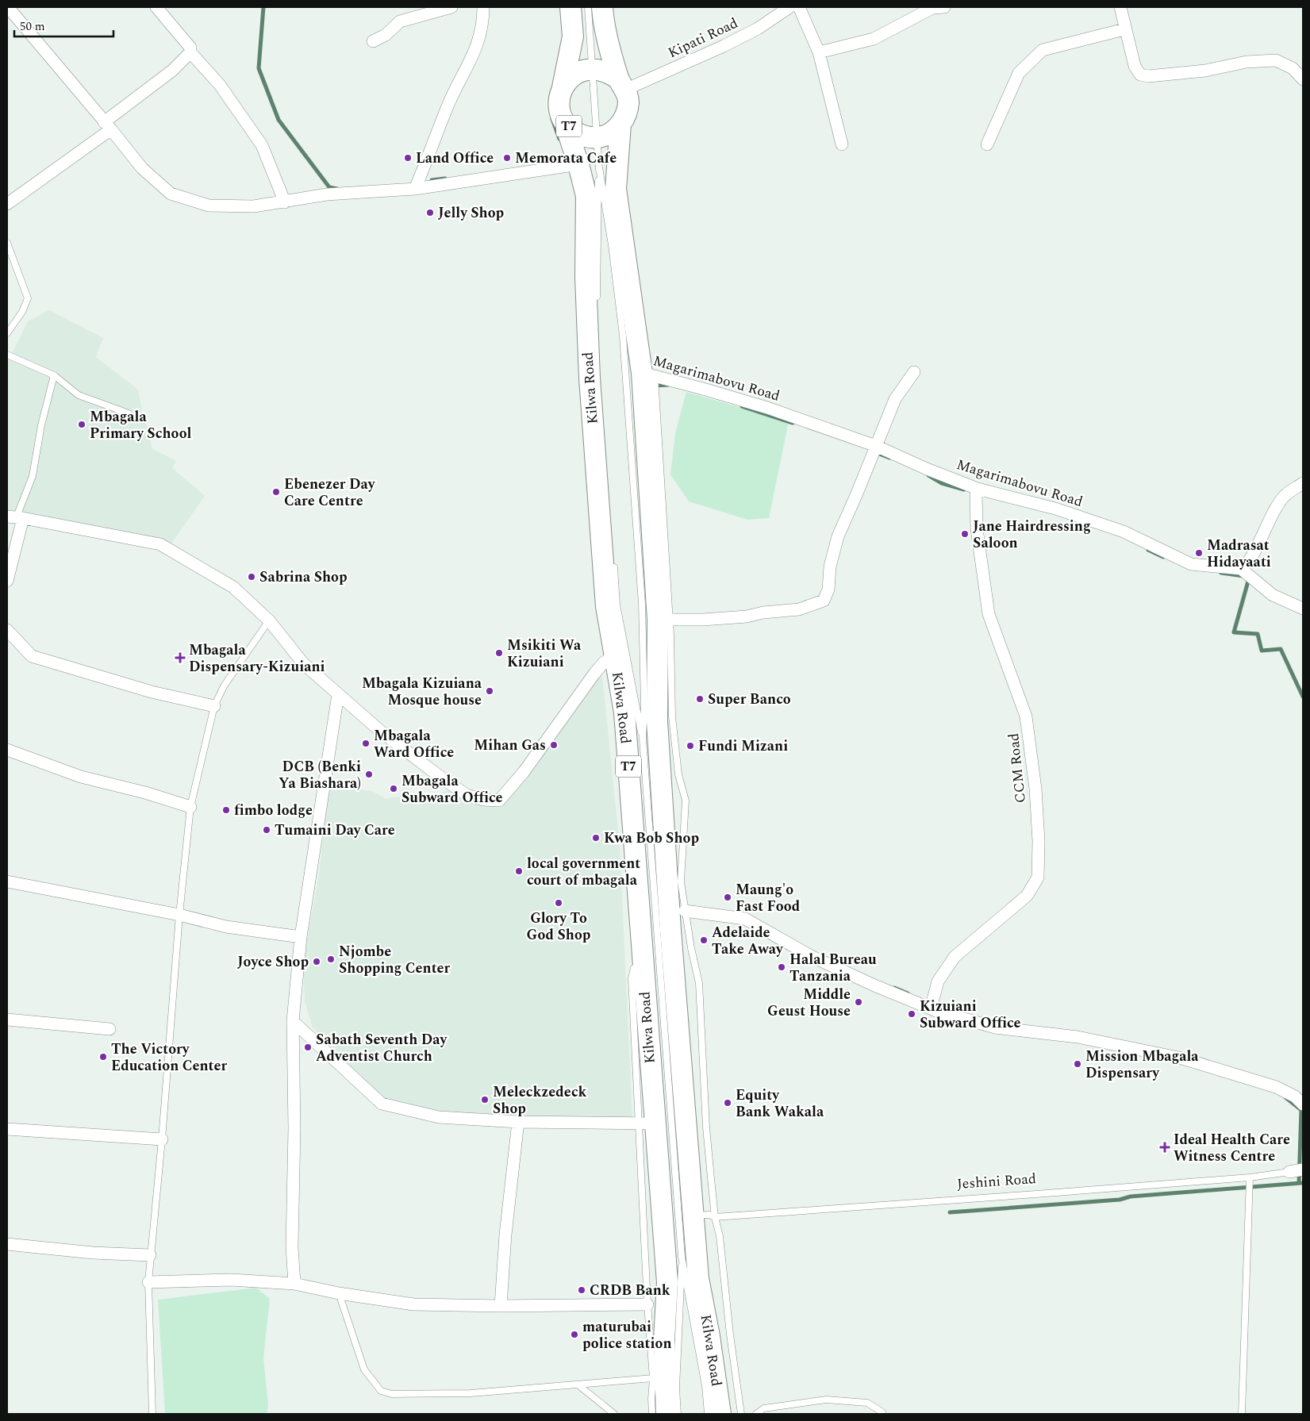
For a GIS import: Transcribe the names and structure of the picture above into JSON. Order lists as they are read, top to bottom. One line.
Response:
{"streets":{"highway":["T7","Kilwa Road"],"street":["Kipati Road","Magarimabovu Road","CCM Road","Jeshini Road"]},"crossings":[["Kipati Road","T7"],["T7","Kilwa Road"],["Magarimabovu Road","Kilwa Road"],["Magarimabovu Road","CCM Road"],["Kilwa Road","Jeshini Road"]],"places":{"other":["Land Office","Memorata Cafe","Jelly Shop","Mbagala Primary School","Ebenezer Day Care Centre","Jane Hairdressing Saloon","Madrasat Hidayaati","Sabrina Shop","Msikiti Wa Kizuiani","Mbagala Kizuiana Mosque house","Super Banco","Mbagala Ward Office","Mihan Gas","Fundi Mizani","DCB (Benki Ya Biashara)","Mbagala Subward Office","fimbo lodge","Tumaini Day Care","Kwa Bob Shop","local government court of mbagala","Maung'o Fast Food","Glory To God Shop","Adelaide Take Away","Njombe Shopping Center","Joyce Shop","Halal Bureau Tanzania","Middle Geust House","Kizuiani Subward Office","Sabath Seventh Day Adventist Church","The Victory Education Center","Mission Mbagala Dispensary","Meleckzedeck Shop","Equity Bank Wakala","CRDB Bank","maturubai police station"],"health":["Mbagala Dispensary-Kizuiani","Ideal Health Care Witness Centre"]},"scale_bar":"50 m"}
